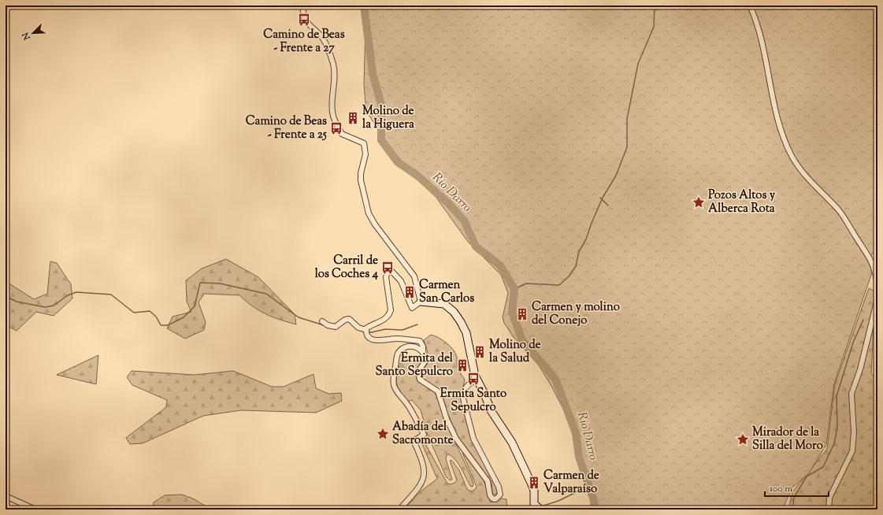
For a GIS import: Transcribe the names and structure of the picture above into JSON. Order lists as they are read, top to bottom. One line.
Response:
{"water":["Río Darro"],"places":{"bus stop":["Camino de Beas - Frente a 27","Camino de Beas - Frente a 25","Carril de los Coches 4","Ermita Santo Sepulcro"],"building":["Molino de la Higuera","Carmen San Carlos","Carmen y molino del Conejo","Molino de la Salud","Ermita del Santo Sepulcro","Carmen de Valparaíso"],"place":["Pozos Altos y Alberca Rota","Abadía del Sacromonte","Mirador de la Silla del Moro"]},"scale_bar":"100 m","north":"bottom left"}
